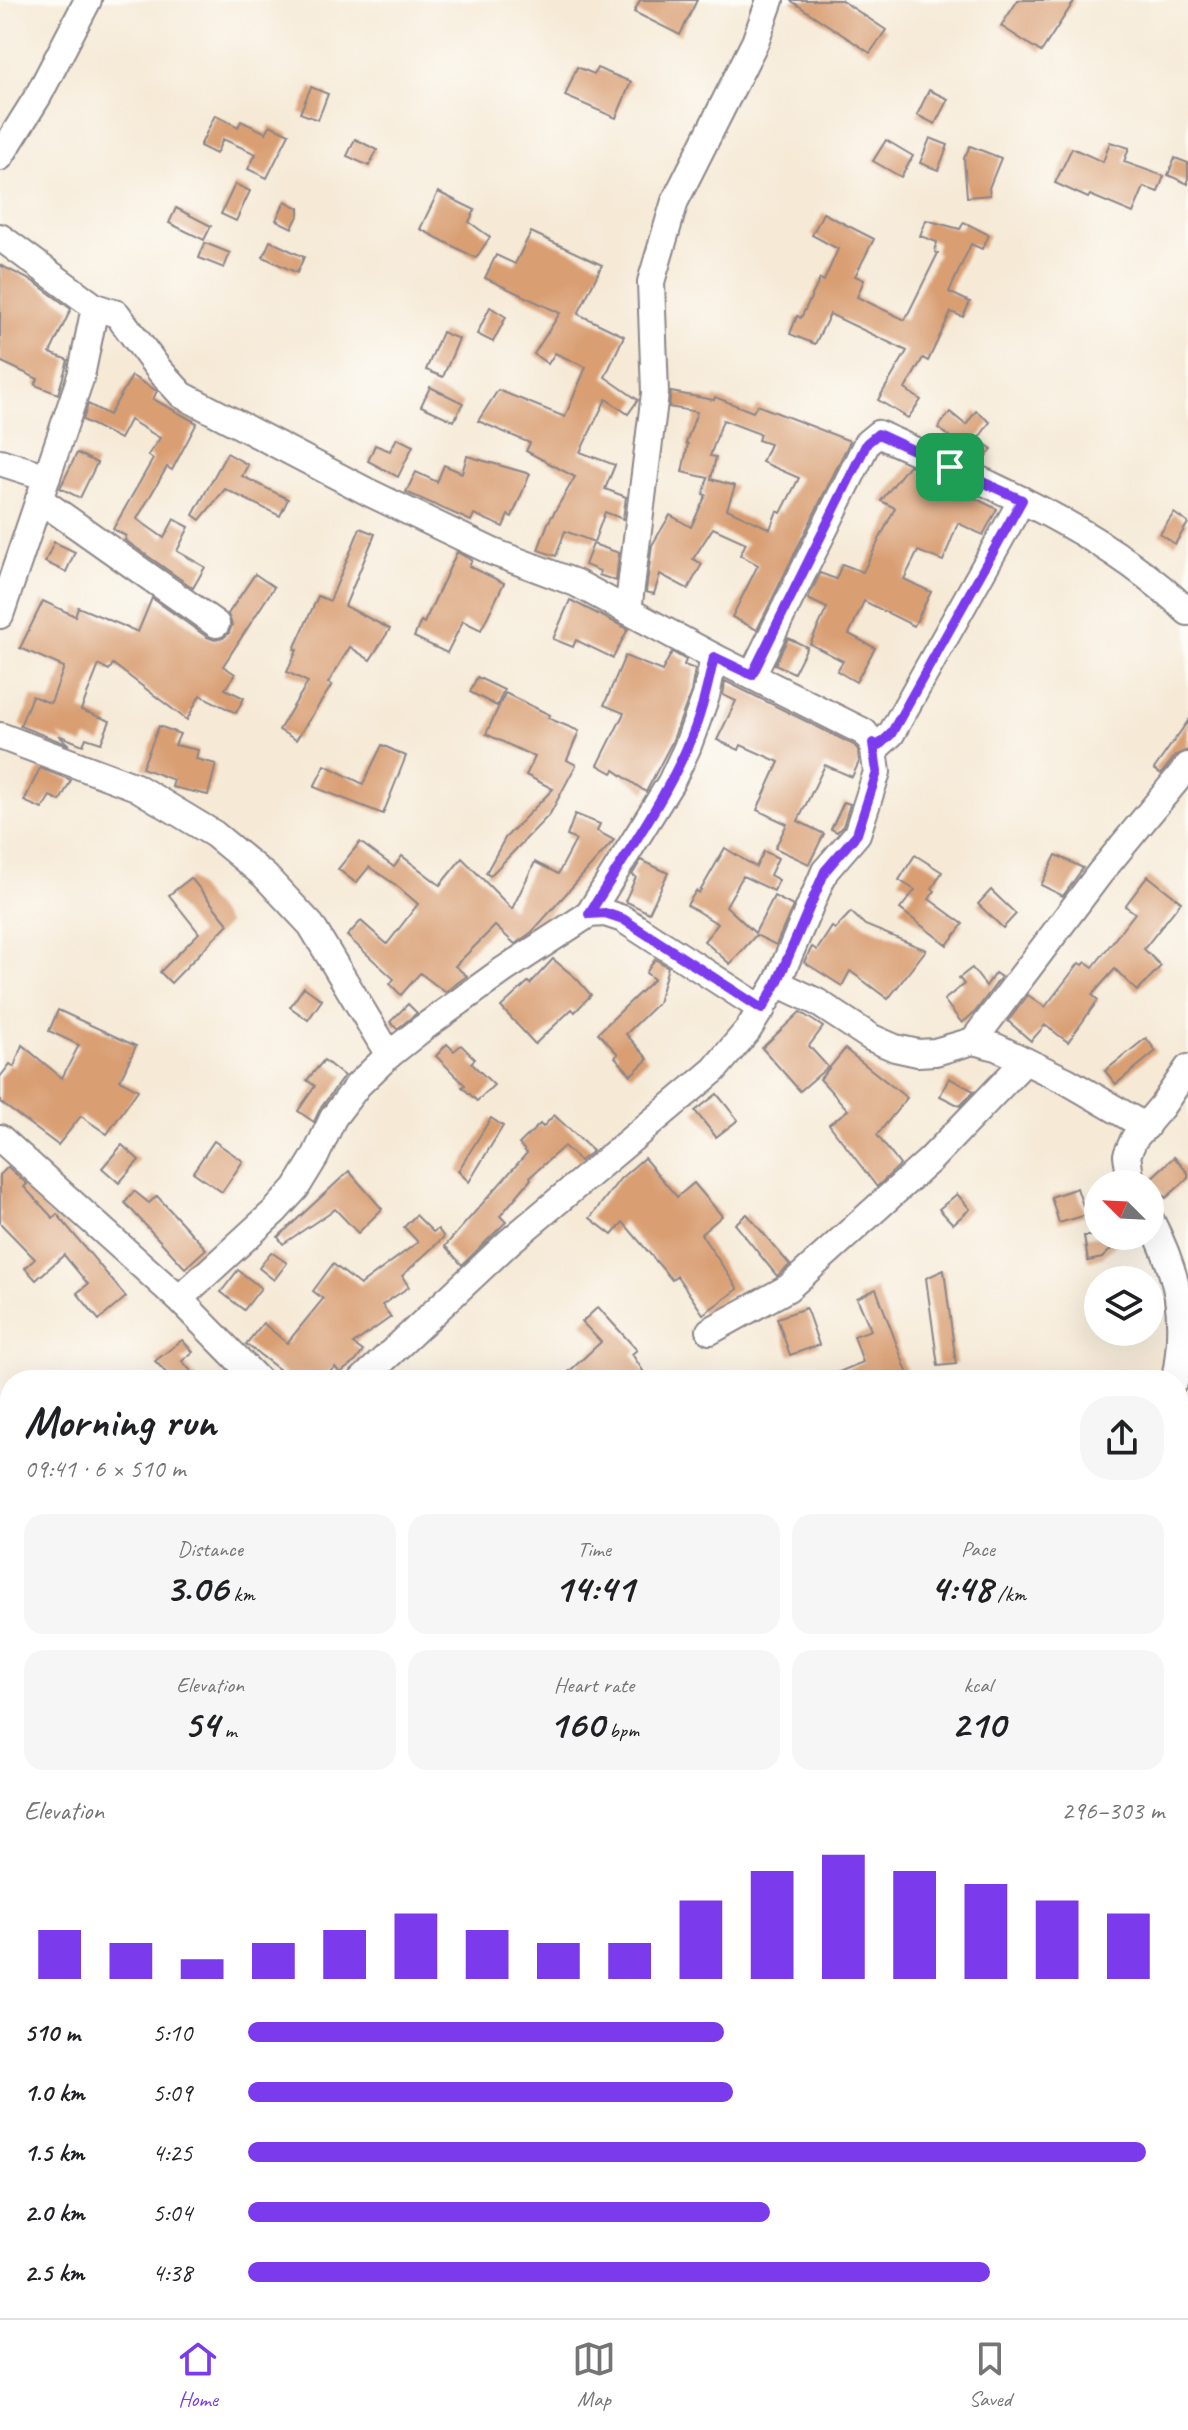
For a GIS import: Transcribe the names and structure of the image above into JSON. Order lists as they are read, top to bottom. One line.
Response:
{"north":"top left","page":{"heading":["Morning run","09:41 · 6 × 510 m"],"stats":[["Distance","3.06 km"],["Time","14:41"],["Pace","4:48 /km"],["Elevation","54 m"],["Heart rate","160 bpm"],["kcal","210"]],"chart":["Elevation","296–303 m"],"list":[{"name":"510 m","note":"5:10"},{"name":"1.0 km","note":"5:09"},{"name":"1.5 km","note":"4:25"},{"name":"2.0 km","note":"5:04"},{"name":"2.5 km","note":"4:38"}],"tabs":["Home","Map","Saved"]}}
